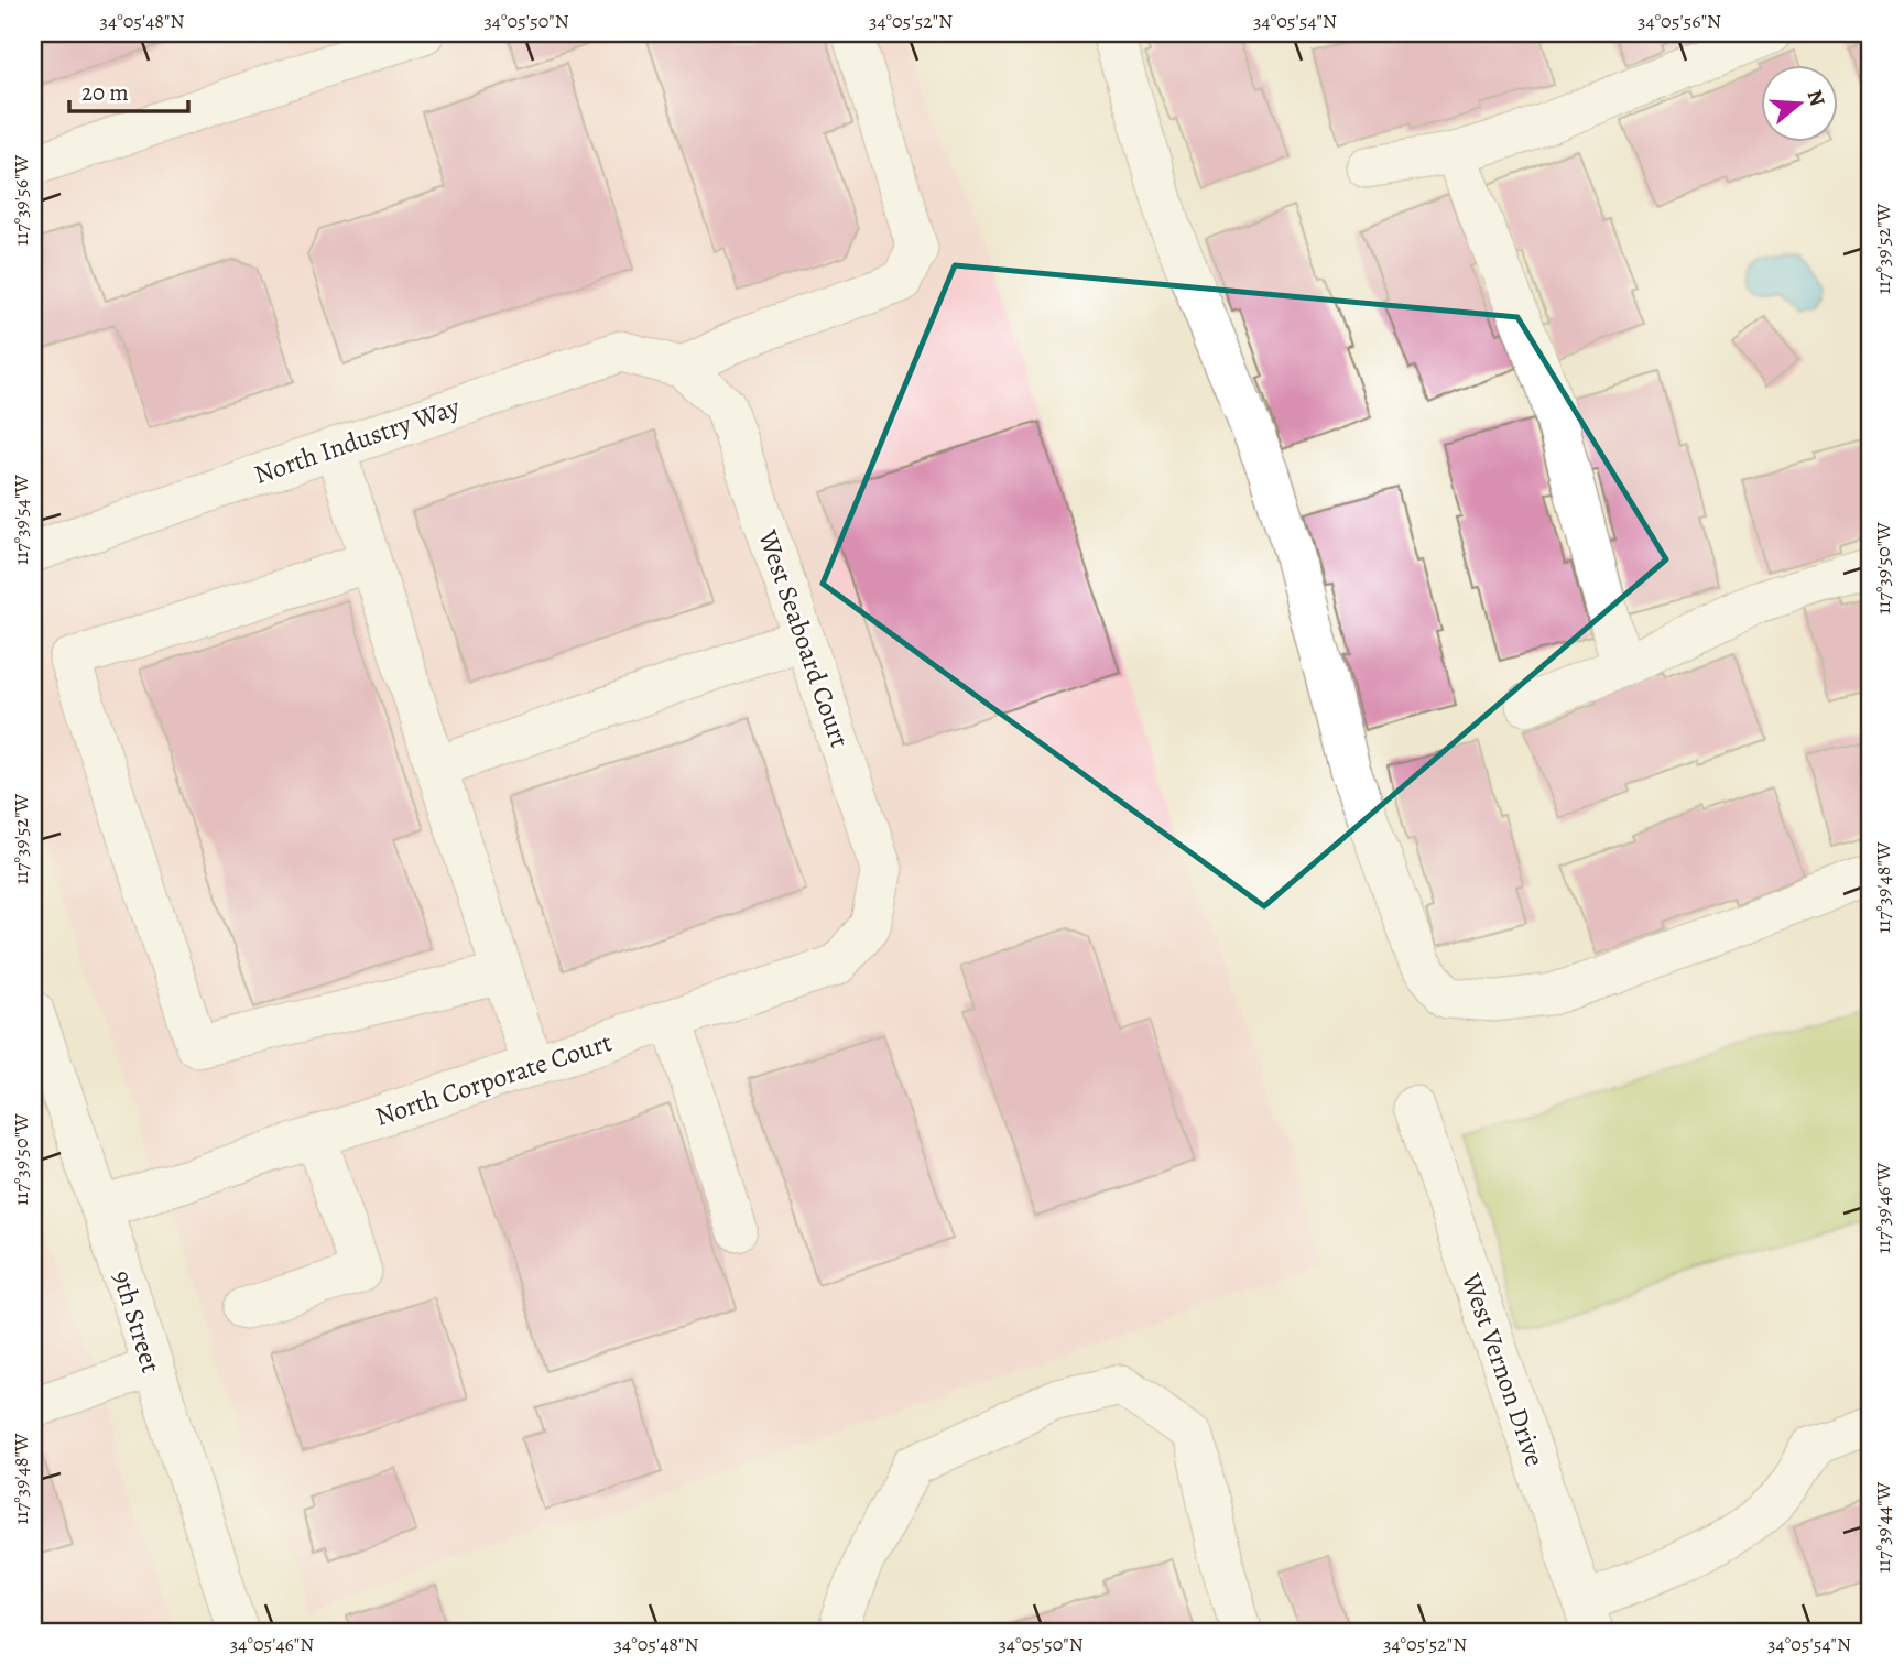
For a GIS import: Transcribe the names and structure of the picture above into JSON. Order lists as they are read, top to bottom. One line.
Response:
{"streets":{"street":["North Industry Way","West Seaboard Court","North Corporate Court","9th Street","West Vernon Drive"]},"crossings":[["North Industry Way","West Seaboard Court"],["West Seaboard Court","North Corporate Court"],["North Corporate Court","9th Street"]],"scale_bar":"20 m","north":"right","coordinates":["34°05'48\"N","34°05'50\"N","34°05'52\"N","34°05'54\"N","34°05'56\"N","117°39'56\"W","117°39'52\"W","117°39'54\"W","117°39'50\"W","117°39'48\"W","117°39'46\"W","117°39'44\"W","34°05'46\"N"]}
